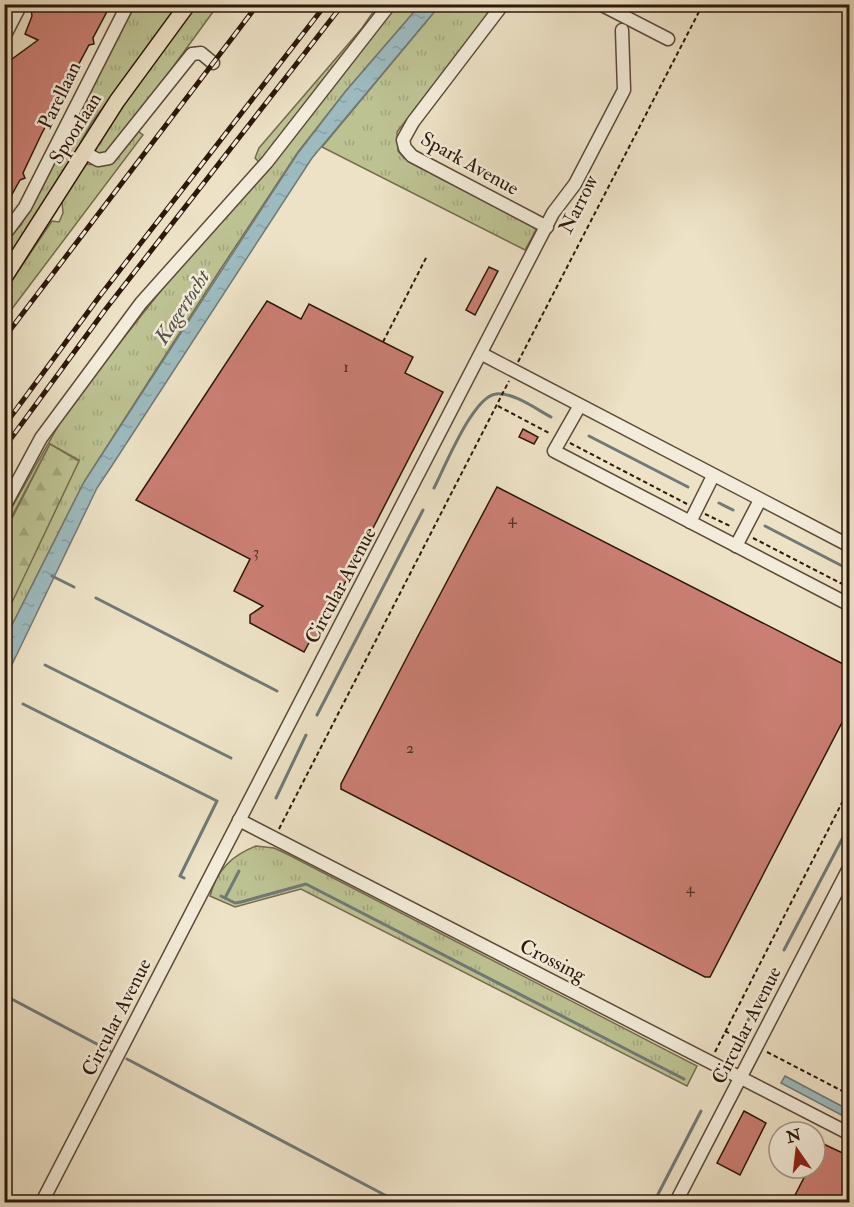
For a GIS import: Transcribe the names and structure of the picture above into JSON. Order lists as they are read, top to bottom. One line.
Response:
{"streets":{"main road":["Spoorlaan"],"street":["Parellaan","Spark Avenue","Narrow","Circular Avenue","Crossing"]},"crossings":[["Spark Avenue","Narrow"],["Narrow","Circular Avenue"],["Circular Avenue","Crossing"]],"water":["Kagertocht"],"house_numbers":["1","4","3","2","4"],"north":"top"}
